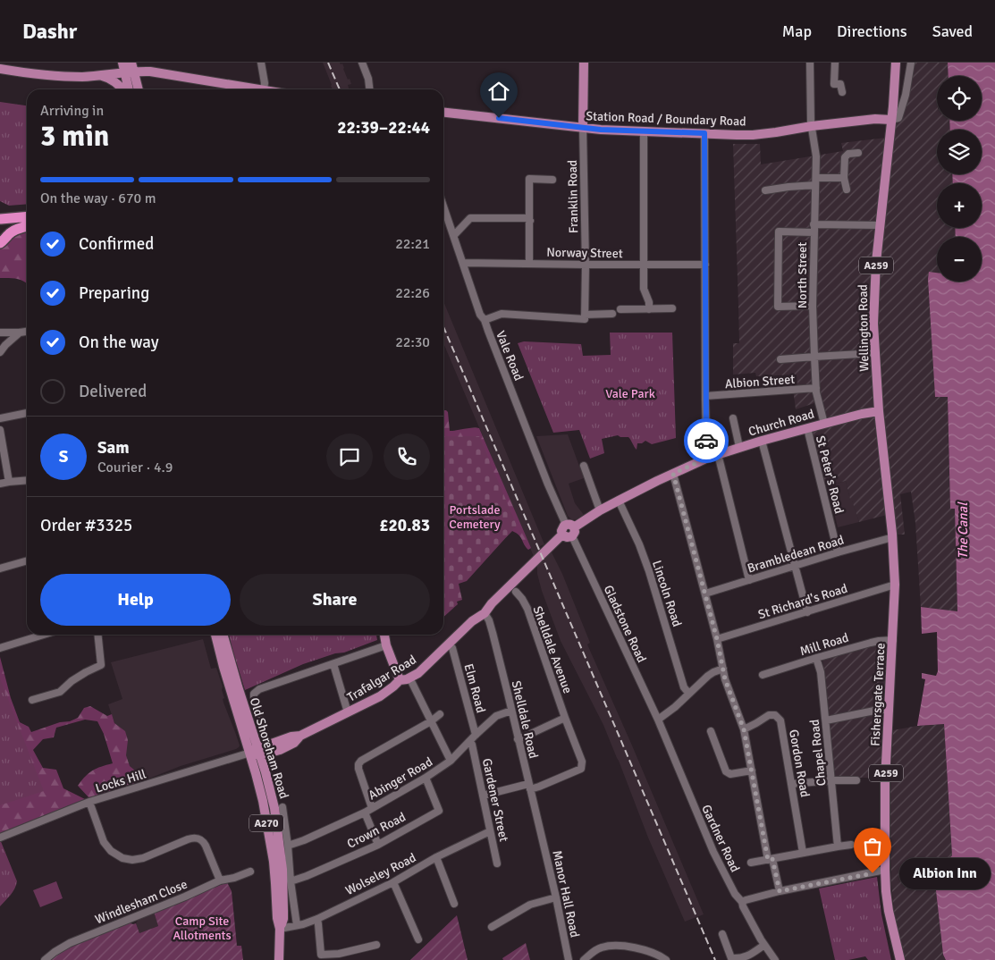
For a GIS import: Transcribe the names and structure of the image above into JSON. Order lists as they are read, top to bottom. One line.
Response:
{"streets":{"main road":["Station Road / Boundary Road","A259","Wellington Road","Church Road","Trafalgar Road","Fishersgate Terrace","Old Shoreham Road","A270"],"street":["Franklin Road","Norway Street","North Street","Vale Road","Albion Street","St Peter's Road","Brambledean Road","Lincoln Road","St Richard's Road","Gladstone Road","Mill Road","Shelldale Avenue","Elm Road","Shelldale Road","Chapel Road","Gordon Road","Abinger Road","Locks Hill","Gardener Street","Crown Road","Gardner Road","Wolseley Road","Manor Hall Road","Windlesham Close"]},"crossings":[["Station Road / Boundary Road","Franklin Road"],["Station Road / Boundary Road","A259"],["Station Road / Boundary Road","North Street"],["Station Road / Boundary Road","Wellington Road"],["Franklin Road","Norway Street"],["Norway Street","Vale Road"],["A259","Wellington Road"],["North Street","Albion Street"],["North Street","Church Road"],["Wellington Road","Church Road"],["Wellington Road","Brambledean Road"],["Wellington Road","Fishersgate Terrace"],["Vale Road","Church Road"],["Vale Road","Gladstone Road"],["Vale Road","Trafalgar Road"],["Church Road","St Peter's Road"],["Church Road","Lincoln Road"],["Church Road","Gladstone Road"],["Church Road","Trafalgar Road"],["St Peter's Road","Brambledean Road"],["Brambledean Road","Fishersgate Terrace"],["St Richard's Road","Fishersgate Terrace"],["Gladstone Road","Trafalgar Road"],["Gladstone Road","Gardner Road"],["Mill Road","Fishersgate Terrace"],["Mill Road","Chapel Road"],["Shelldale Avenue","Shelldale Road"],["Trafalgar Road","Shelldale Road"],["Trafalgar Road","Old Shoreham Road"],["Elm Road","Abinger Road"],["Shelldale Road","Abinger Road"],["Shelldale Road","Manor Hall Road"],["Old Shoreham Road","Locks Hill"],["Old Shoreham Road","Wolseley Road"],["Abinger Road","Gardener Street"],["Abinger Road","Crown Road"],["Gardener Street","Wolseley Road"]],"water":["The Canal"],"parks":["Vale Park","Portslade Cemetery","Camp Site Allotments"],"places":["Albion Inn"],"page":{"header":"Dashr","nav":["Map","Directions","Saved"],"map_buttons":["+","−"],"heading":["3 min","Arriving in","22:39–22:44"],"panel":["Sam","Courier · 4.9","Order #3325","£20.83"],"bar":"On the way · 670 m","list":[["Confirmed","22:21"],["Preparing","22:26"],["On the way","22:30"],"Delivered"],"round":"S","buttons":["Help","Share"],"bubble":"Albion Inn"}}
